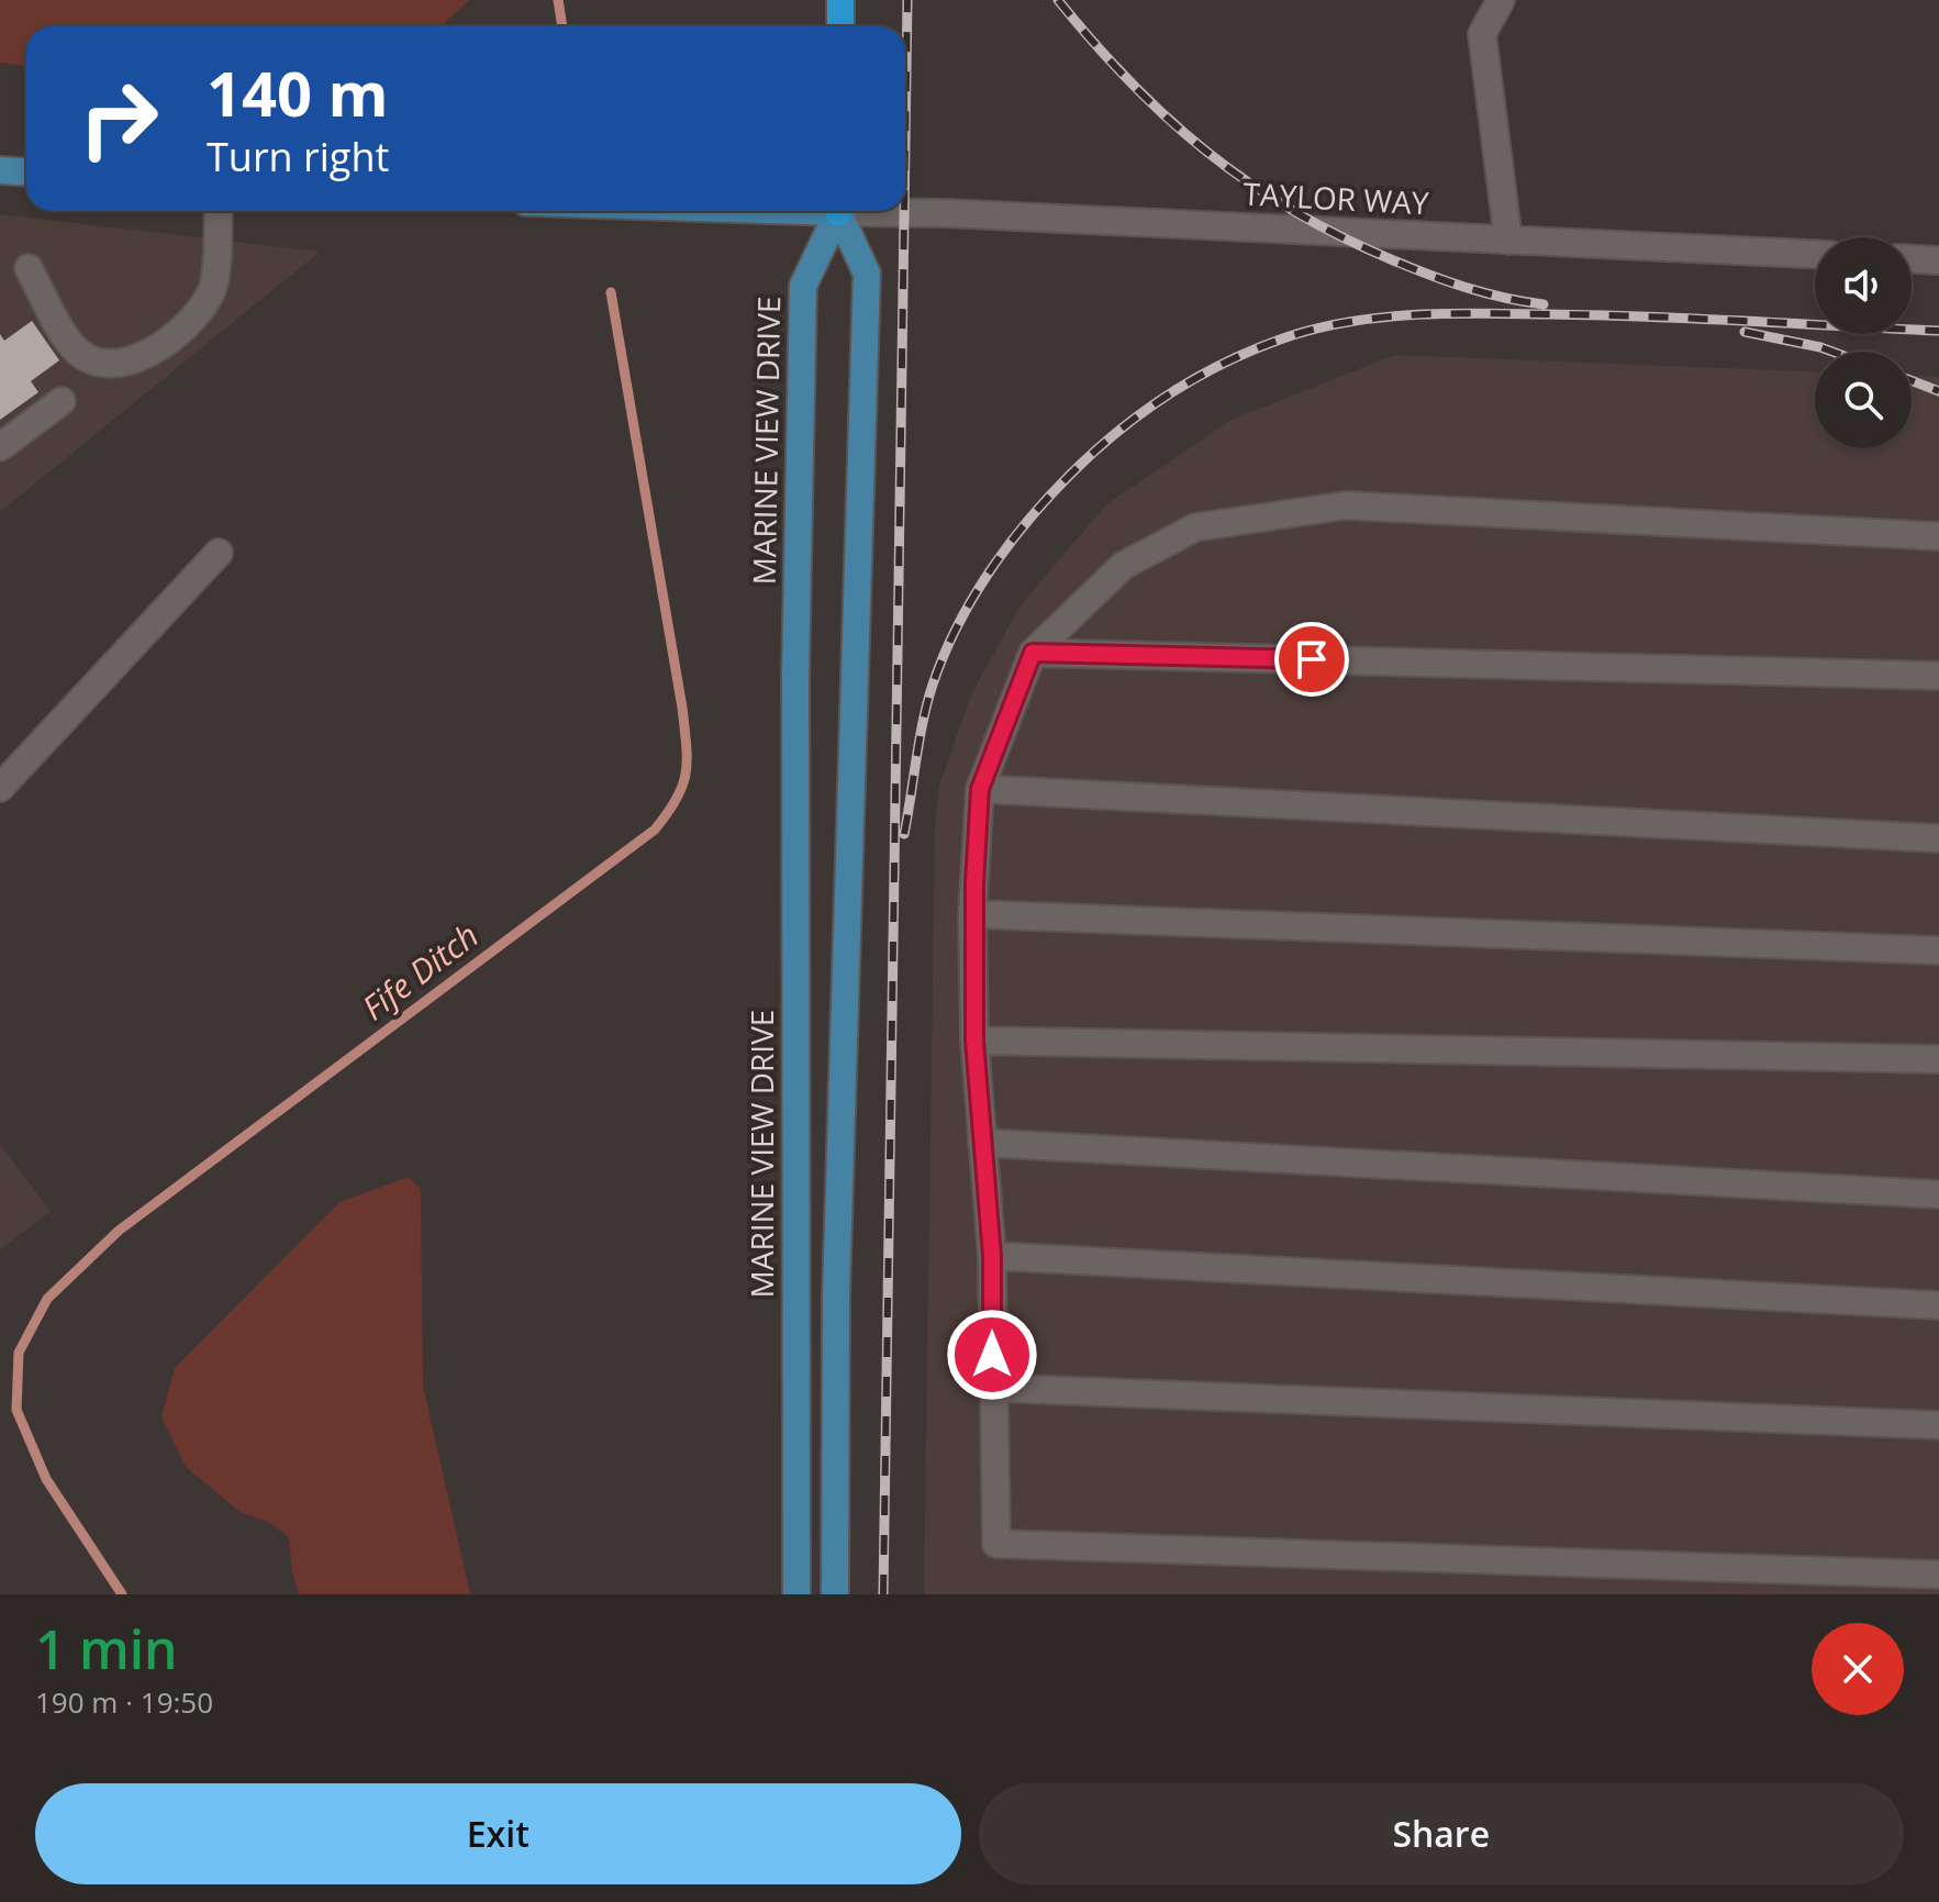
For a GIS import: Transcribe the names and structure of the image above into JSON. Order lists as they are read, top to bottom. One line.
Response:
{"streets":{"main road":["MARINE VIEW DRIVE"],"street":["TAYLOR WAY"]},"water":["Fife Ditch"],"page":{"turn":["140 m","Turn right"],"heading":["1 min","190 m · 19:50"],"buttons":["Exit","Share"]}}
